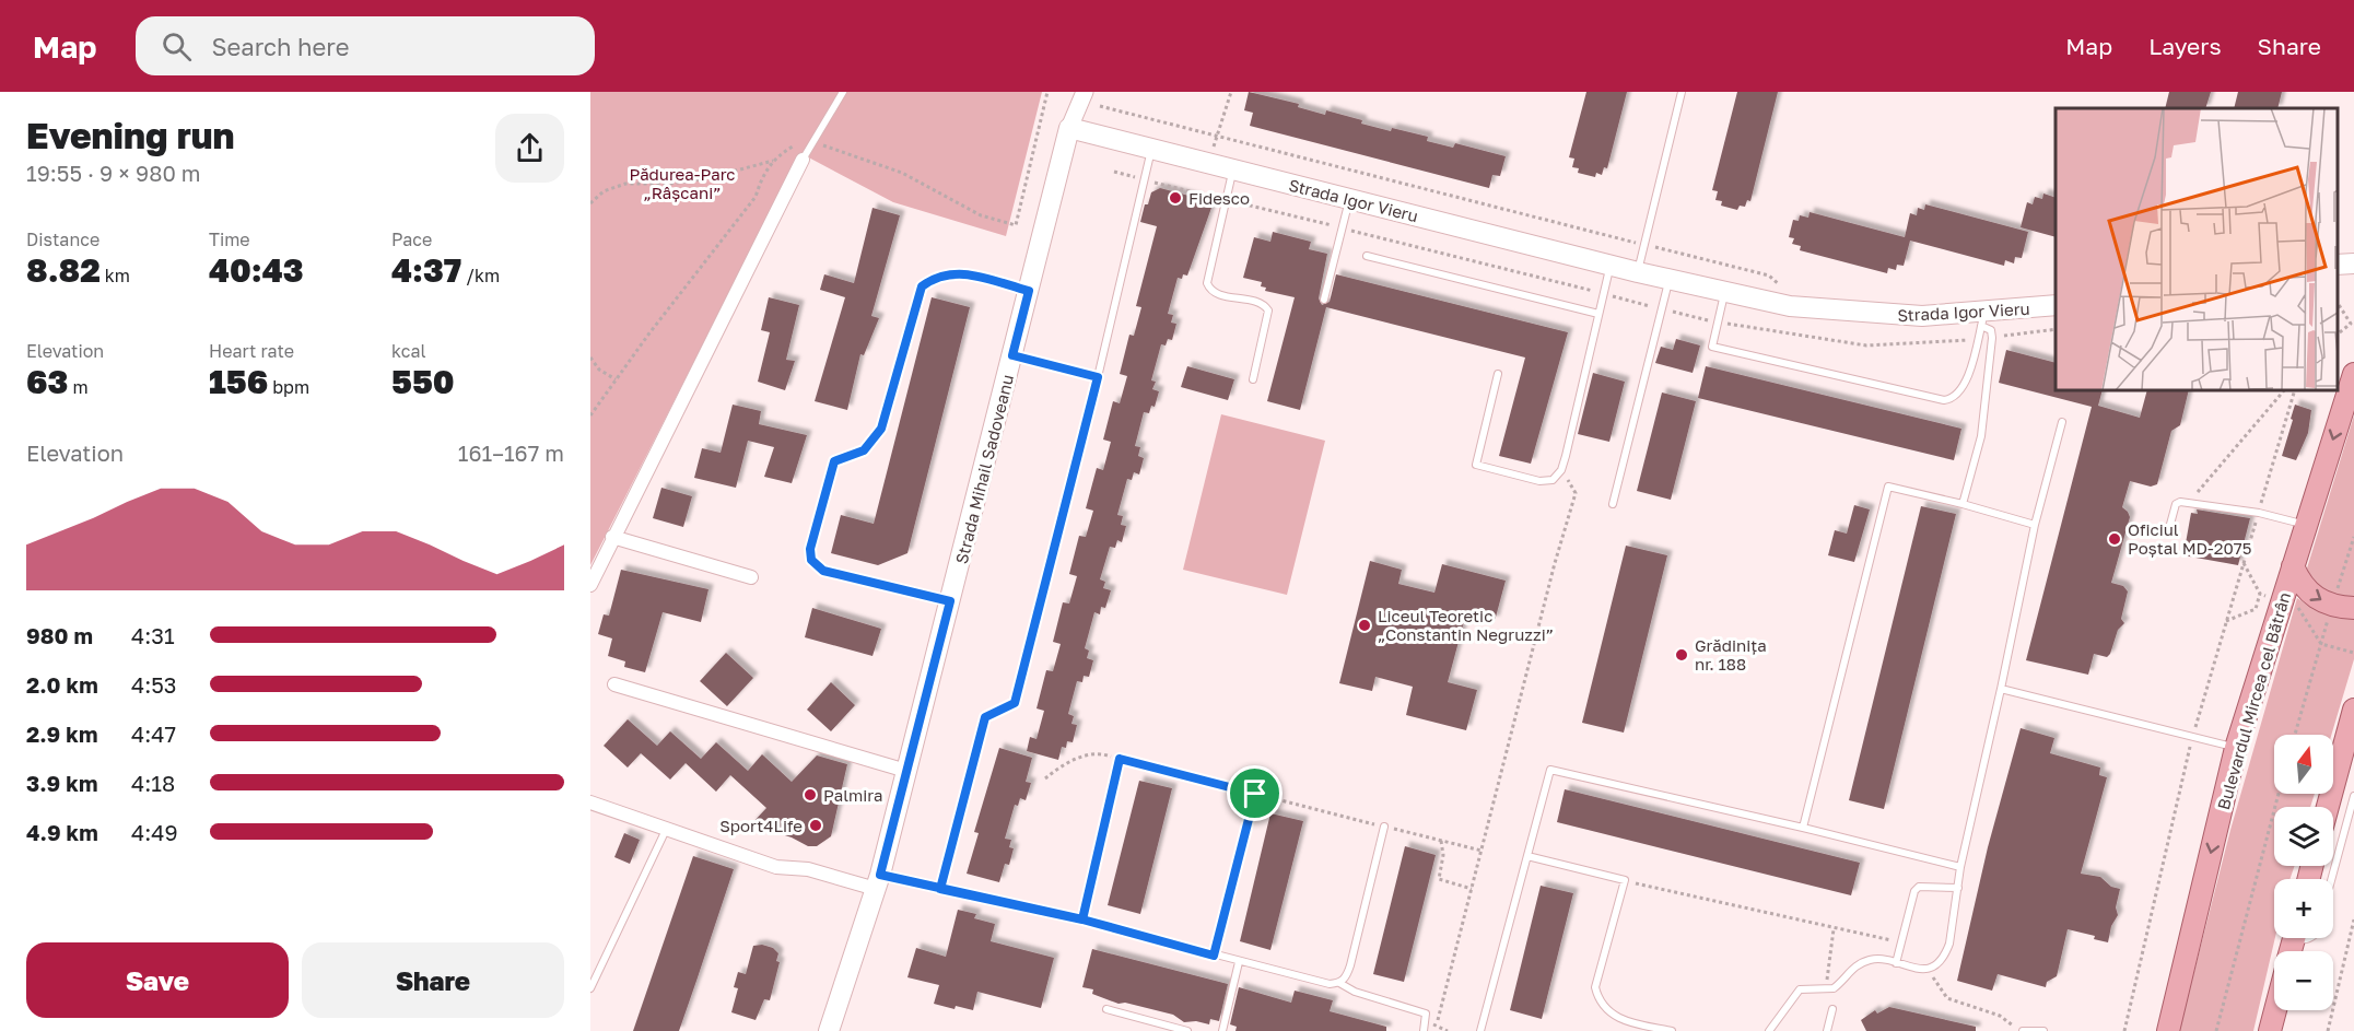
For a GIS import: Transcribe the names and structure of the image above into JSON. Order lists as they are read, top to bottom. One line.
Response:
{"streets":{"main road":["Strada Igor Vieru","Strada Mihail Sadoveanu","Bulevardul Mircea cel Bătrân"]},"crossings":[["Strada Igor Vieru","Strada Mihail Sadoveanu"]],"one_way":["Bulevardul Mircea cel Bătrân"],"parks":["Pădurea-Parc „Râșcani”"],"places":["Fidesco","Oficiul Poștal MD-2075","Liceul Teoretic „Constantin Negruzzi”","Grădinița nr. 188","Palmira","Sport4Life"],"north":"top","page":{"header":"Map","search":"Search here","nav":["Map","Layers","Share"],"heading":["Evening run","19:55 · 9 × 980 m"],"stats":[["Distance","8.82 km"],["Time","40:43"],["Pace","4:37 /km"],["Elevation","63 m"],["Heart rate","156 bpm"],["kcal","550"]],"chart":["Elevation","161–167 m"],"list":[{"name":"980 m","note":"4:31"},{"name":"2.0 km","note":"4:53"},{"name":"2.9 km","note":"4:47"},{"name":"3.9 km","note":"4:18"},{"name":"4.9 km","note":"4:49"}],"map_buttons":["+","−"],"buttons":["Save","Share"]}}
